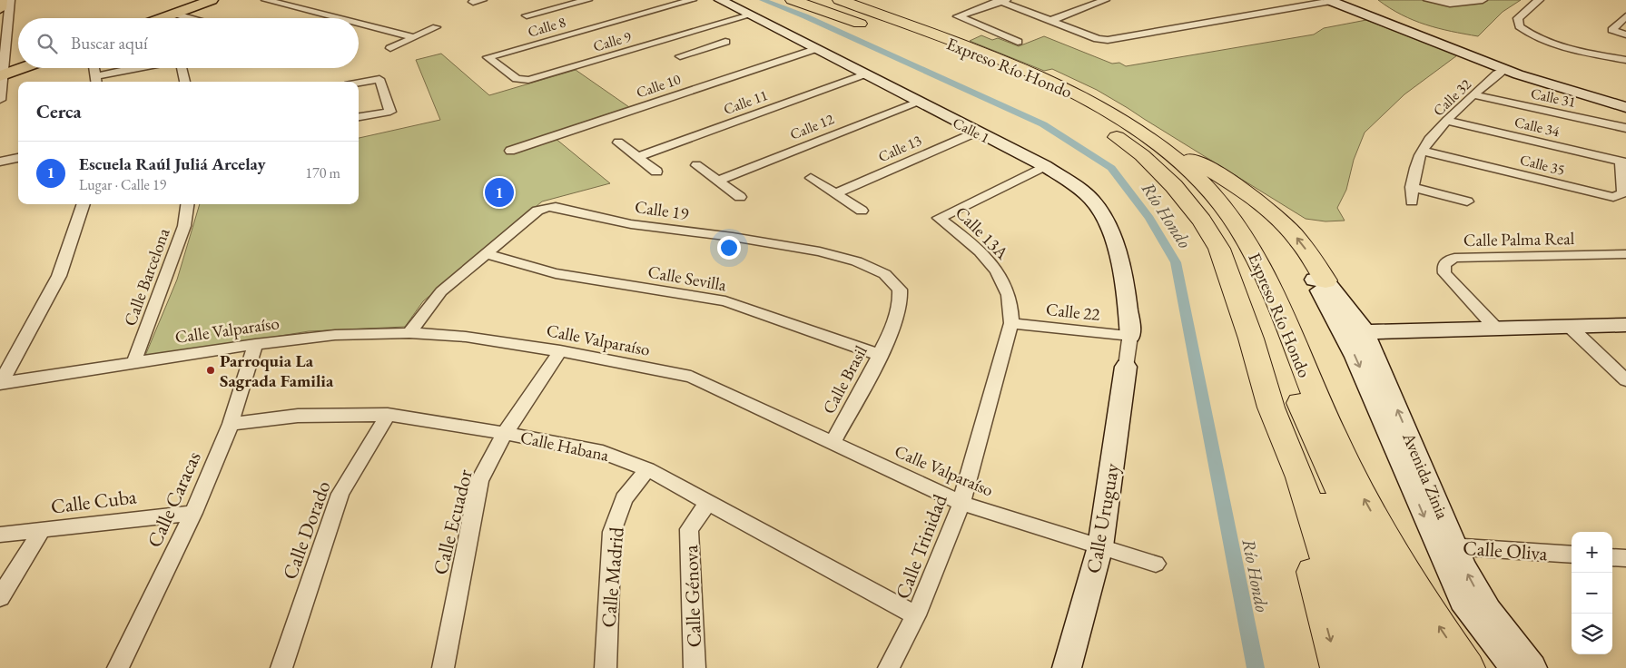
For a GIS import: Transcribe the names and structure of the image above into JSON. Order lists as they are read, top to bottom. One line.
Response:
{"streets":{"highway":["Expreso Río Hondo"],"street":["Calle 8","Calle 9","Calle 10","Calle 32","Calle 31","Calle 11","Calle 12","Calle 34","Calle 1","Calle 13","Calle 35","Calle 19","Calle 13A","Calle Palma Real","Calle Barcelona","Calle Sevilla","Calle 22","Calle Valparaíso","Calle Brasil","Calle Habana","Avenida Zinia","Calle Caracas","Calle Cuba","Calle Uruguay","Calle Ecuador","Calle Dorado","Calle Trinidad","Calle Oliva","Calle Madrid","Calle Génova"]},"crossings":[["Calle 8","Calle 9"],["Calle 9","Calle 1"],["Calle 10","Calle 1"],["Calle 32","Calle 31"],["Calle 32","Calle 34"],["Calle 32","Calle 35"],["Calle 11","Calle 1"],["Calle 12","Calle 1"],["Calle 34","Calle 35"],["Calle 1","Calle 13"],["Calle 1","Calle 13A"],["Calle 1","Calle 22"],["Calle 19","Calle Sevilla"],["Calle 19","Calle Valparaíso"],["Calle 19","Calle Brasil"],["Calle 13A","Calle 22"],["Calle 13A","Calle Trinidad"],["Calle Barcelona","Calle Valparaíso"],["Calle Sevilla","Calle Brasil"],["Calle Valparaíso","Calle Brasil"],["Calle Valparaíso","Calle Caracas"],["Calle Valparaíso","Calle Uruguay"],["Calle Valparaíso","Calle Ecuador"],["Calle Valparaíso","Calle Trinidad"],["Calle Habana","Calle Caracas"],["Calle Habana","Calle Ecuador"],["Calle Habana","Calle Dorado"],["Calle Habana","Calle Trinidad"],["Calle Habana","Calle Madrid"],["Calle Habana","Calle Génova"],["Avenida Zinia","Calle Oliva"],["Calle Caracas","Calle Cuba"]],"water":["Río Hondo"],"places":["Parroquia La Sagrada Familia"],"page":{"search":"Buscar aquí","heading":"Cerca","list":[{"mark":"1","name":"Escuela Raúl Juliá Arcelay","note":"Lugar · Calle 19","value":"170 m"}],"pins":"1","map_buttons":["+","−"]}}
